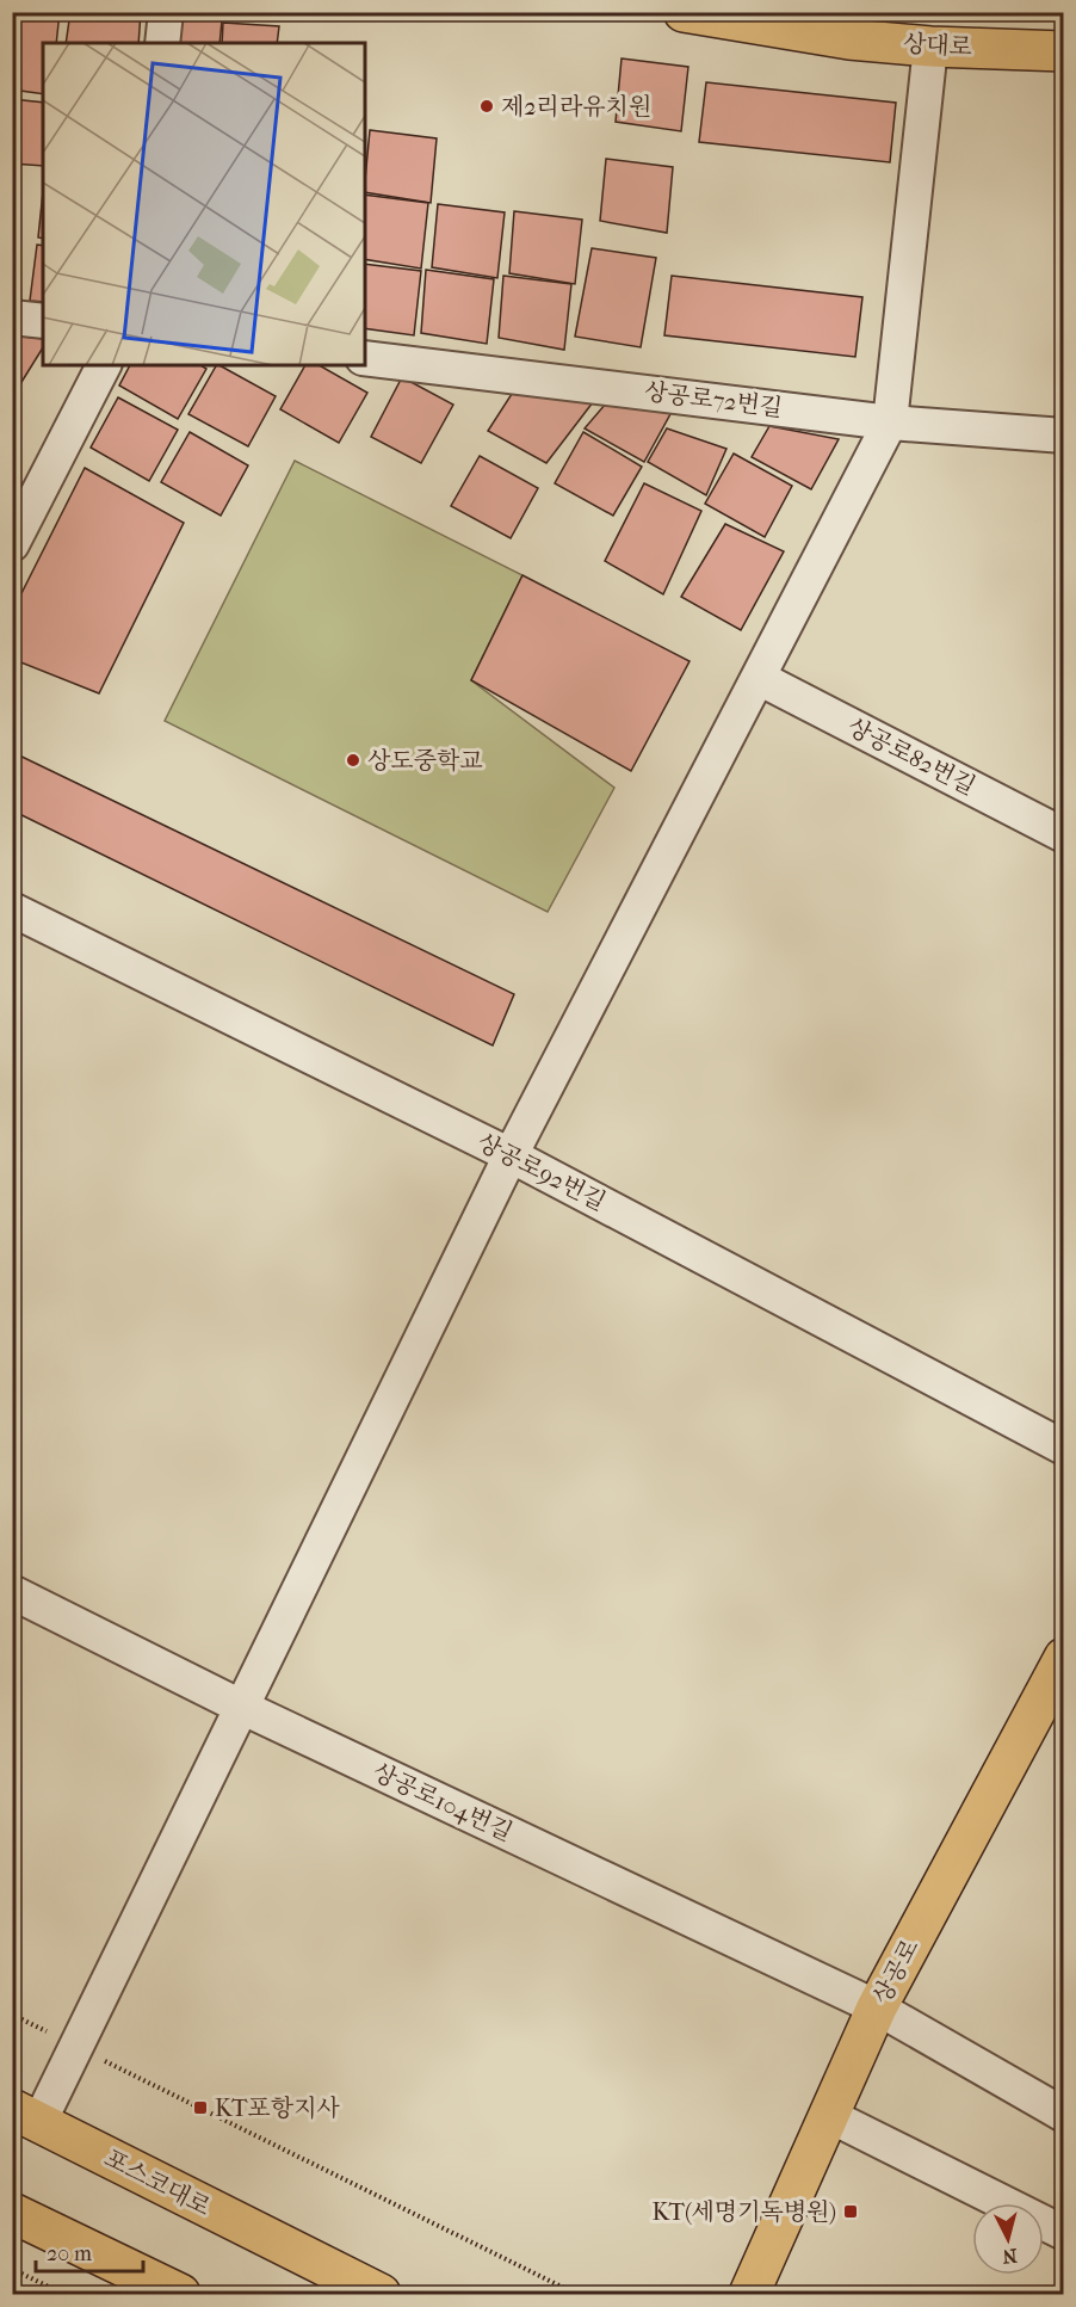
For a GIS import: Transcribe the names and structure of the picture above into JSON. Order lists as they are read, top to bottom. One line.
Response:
{"streets":{"main road":["상대로","상공로","포스코대로"],"street":["상공로72번길","상공로82번길","상공로92번길","상공로104번길"]},"crossings":[["상공로104번길","상공로"]],"places":{"other":["제2리라유치원","상도중학교"],"transit":["KT포항지사","KT(세명기독병원)"]},"scale_bar":"20 m","north":"bottom"}
